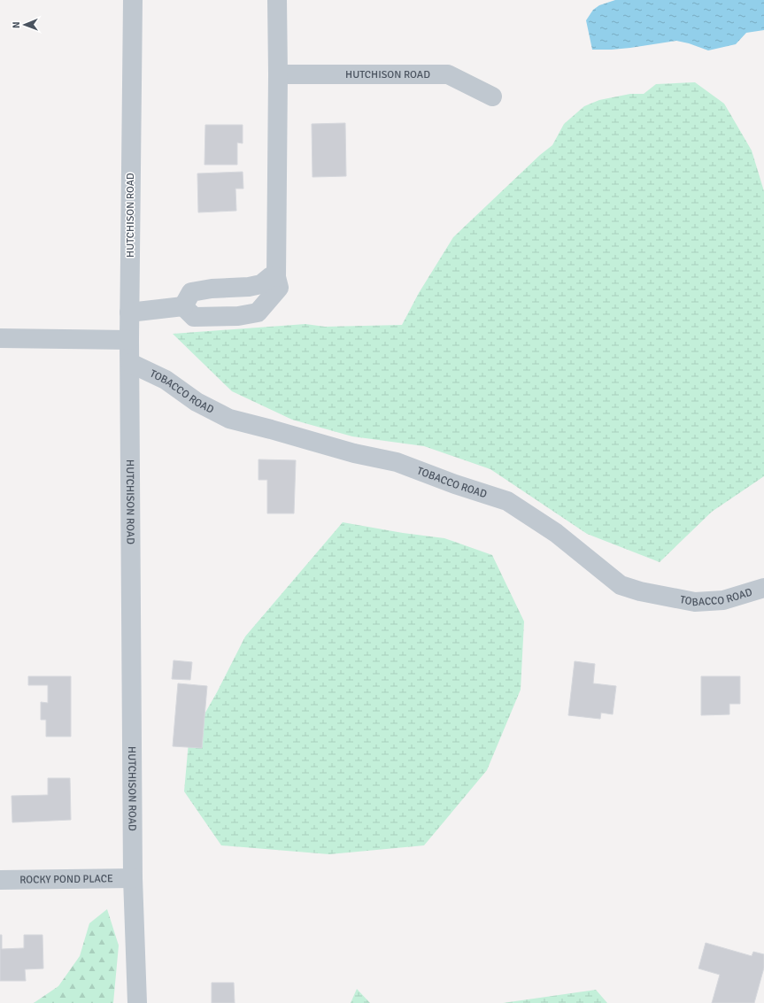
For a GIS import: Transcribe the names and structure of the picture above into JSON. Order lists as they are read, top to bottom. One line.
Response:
{"streets":{"street":["HUTCHISON ROAD","TOBACCO ROAD","ROCKY POND PLACE"]},"crossings":[["HUTCHISON ROAD","TOBACCO ROAD"],["HUTCHISON ROAD","ROCKY POND PLACE"]],"north":"left"}
